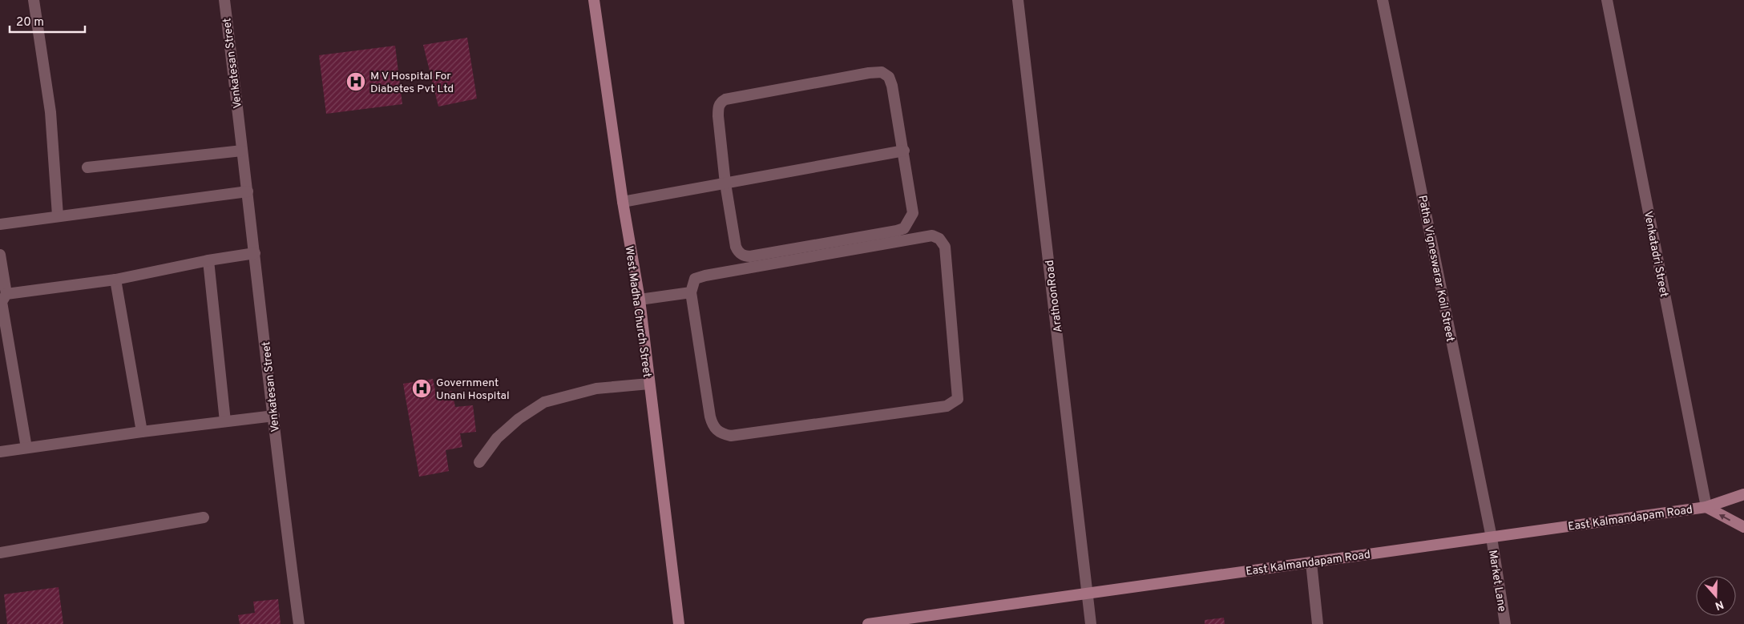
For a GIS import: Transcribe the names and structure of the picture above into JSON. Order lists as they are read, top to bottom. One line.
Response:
{"streets":{"main road":["West Madha Church Street","East Kalmandapam Road"],"street":["Venkatesan Street","Venkatadri Street","Patha Vigneswarar Koil Street","ArathoonRoad","Market Lane"]},"crossings":[["Venkatadri Street","East Kalmandapam Road"],["Patha Vigneswarar Koil Street","East Kalmandapam Road"],["Patha Vigneswarar Koil Street","Market Lane"],["ArathoonRoad","East Kalmandapam Road"],["East Kalmandapam Road","Market Lane"]],"places":{"hospital":["M V Hospital For Diabetes Pvt Ltd","Government Unani Hospital"]},"scale_bar":"20 m","north":"bottom"}
